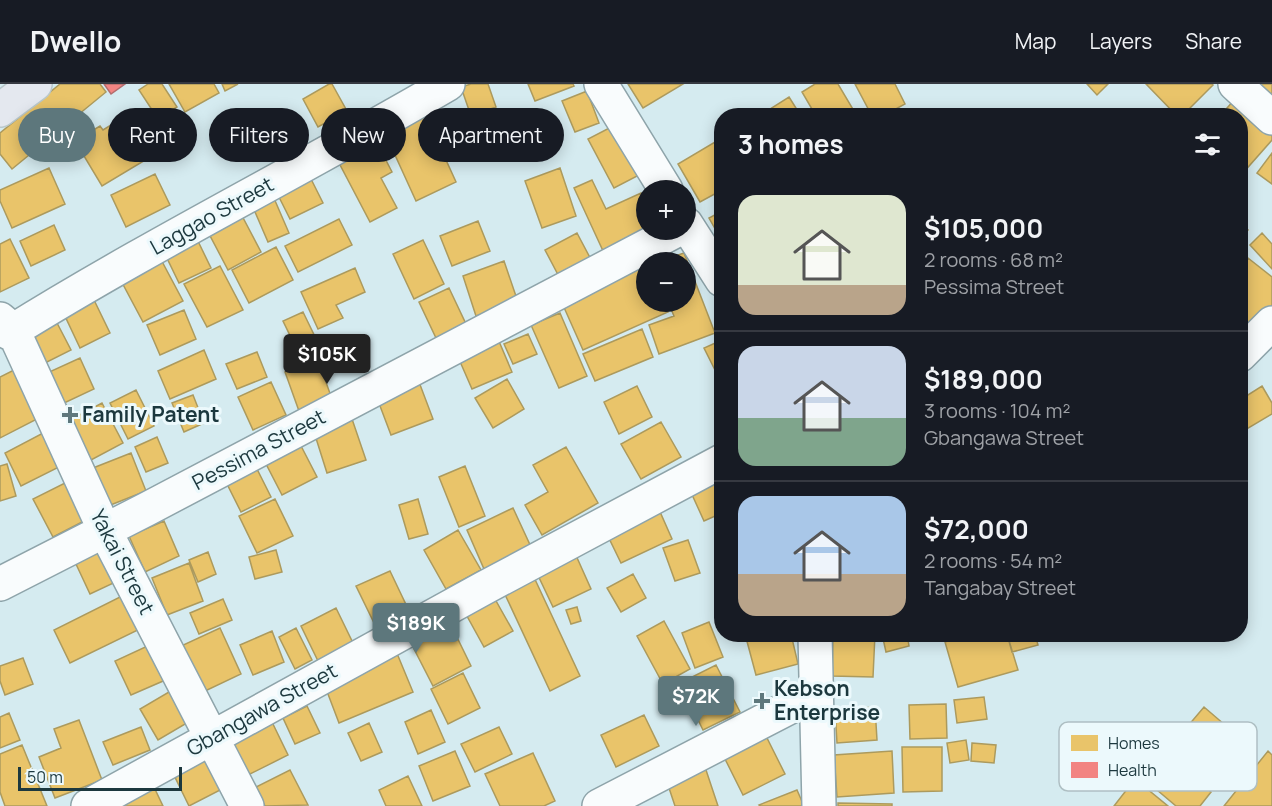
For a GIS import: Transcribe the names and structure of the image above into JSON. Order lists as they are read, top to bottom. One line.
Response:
{"streets":{"street":["Laggao Street","Pessima Street","Yakai Street","Gbangawa Street"]},"crossings":[["Laggao Street","Yakai Street"],["Pessima Street","Yakai Street"],["Yakai Street","Gbangawa Street"]],"places":{"health":["Family Patent","Kebson Enterprise"]},"legend":["Homes","Health"],"scale_bar":"50 m","page":{"header":"Dwello","nav":["Map","Layers","Share"],"chip":["Buy","Rent","Filters","New","Apartment"],"heading":"3 homes","map_buttons":["+","−"],"list":[{"name":"$105,000","note":"2 rooms · 68 m² · Pessima Street"},{"name":"$189,000","note":"3 rooms · 104 m² · Gbangawa Street"},{"name":"$72,000","note":"2 rooms · 54 m² · Tangabay Street"}],"price":["$105K","$189K","$72K"],"scale":"50 m"}}
